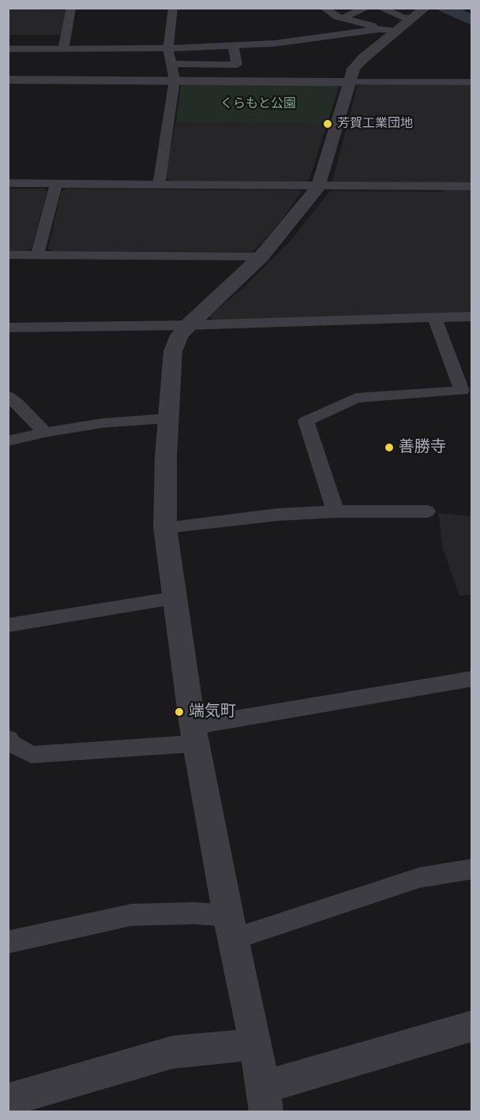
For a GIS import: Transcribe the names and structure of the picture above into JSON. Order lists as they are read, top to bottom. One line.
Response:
{"parks":["くらもと公園"],"places":["芳賀工業団地","善勝寺","端気町"]}
